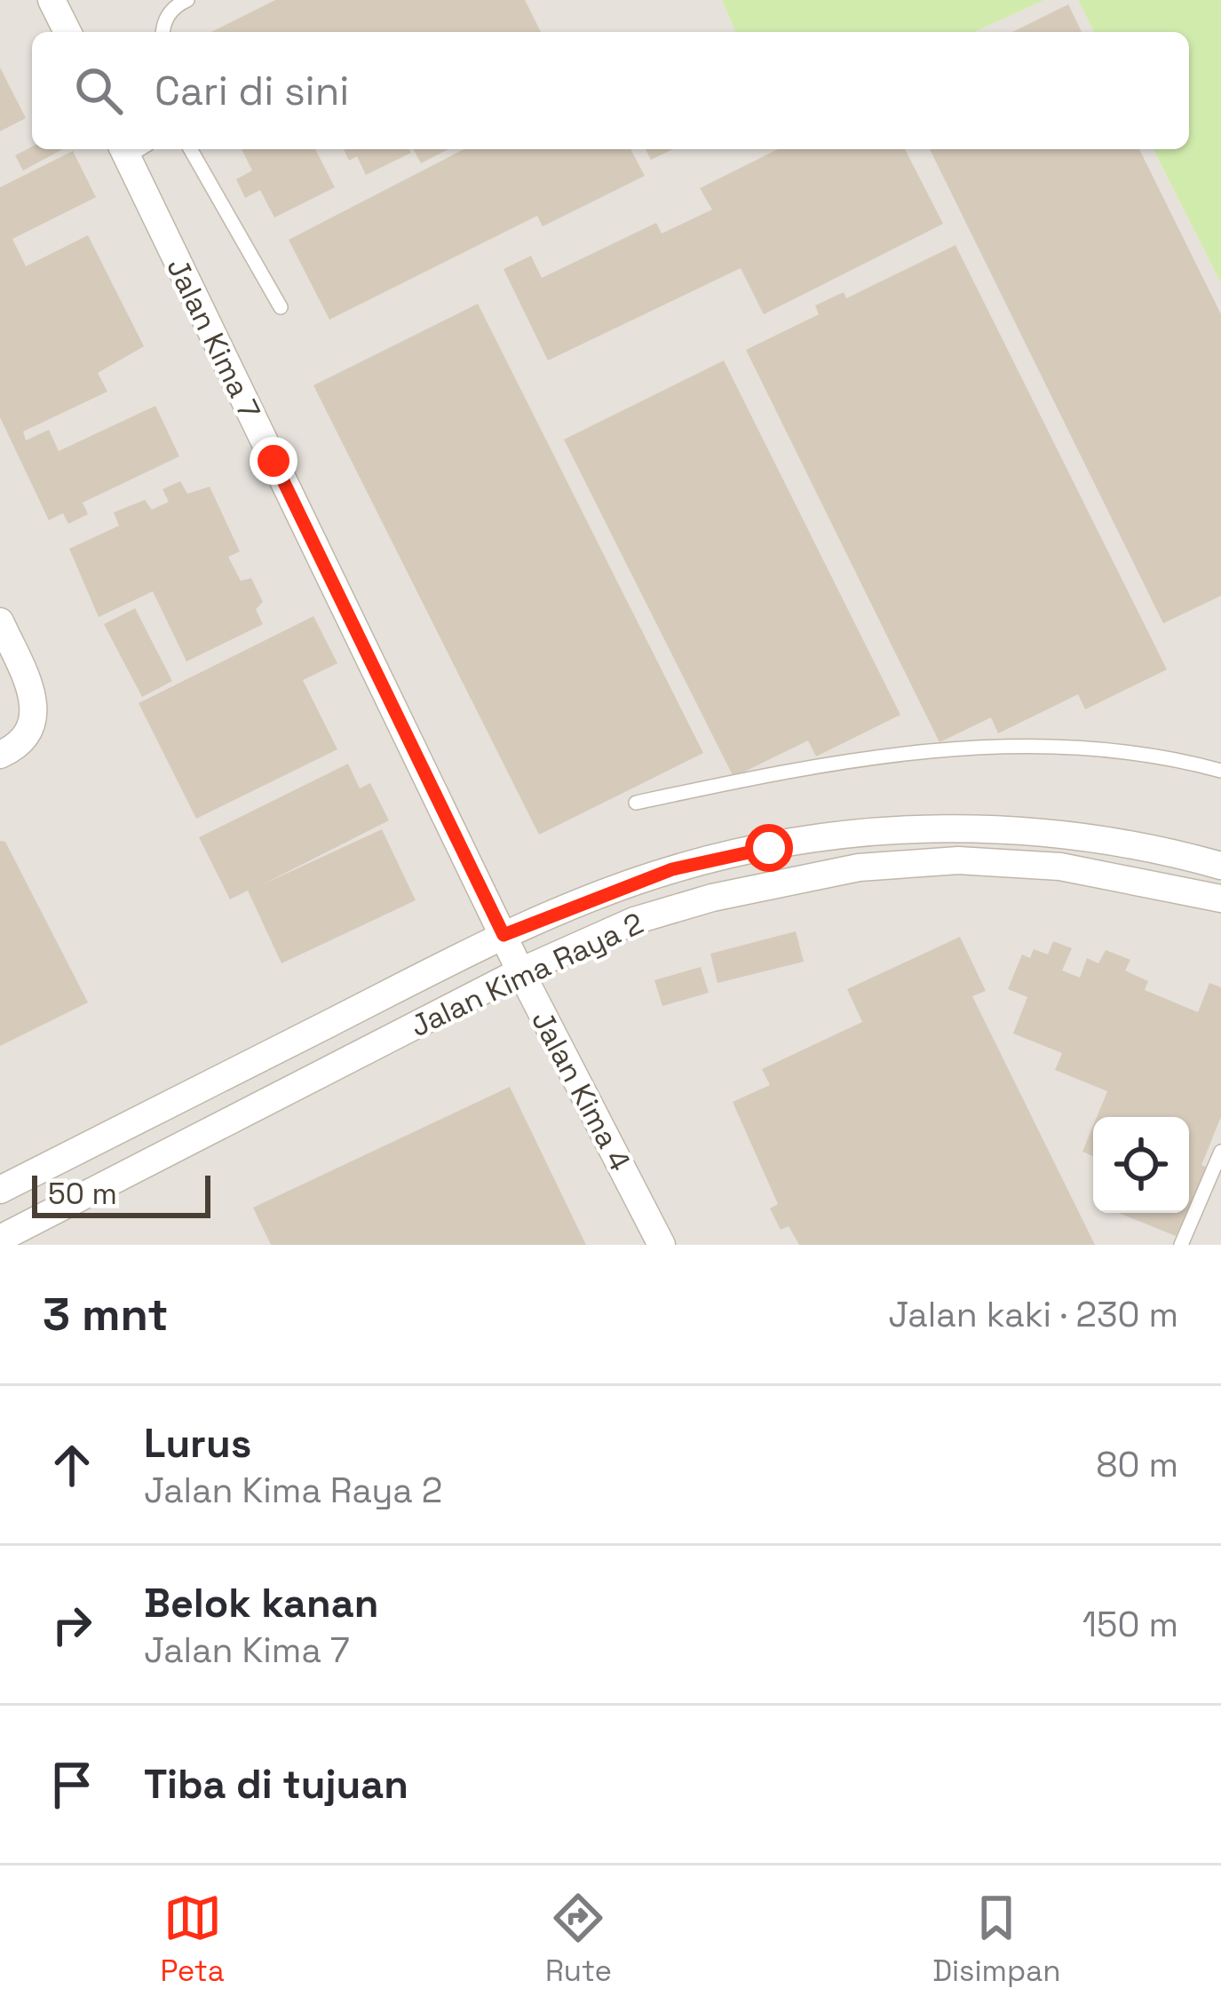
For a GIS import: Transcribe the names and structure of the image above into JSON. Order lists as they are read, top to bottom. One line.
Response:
{"streets":{"street":["Jalan Kima 7","Jalan Kima Raya 2","Jalan Kima 4"]},"crossings":[["Jalan Kima 7","Jalan Kima Raya 2"],["Jalan Kima 7","Jalan Kima 4"],["Jalan Kima Raya 2","Jalan Kima 4"]],"scale_bar":"50 m","page":{"search":"Cari di sini","scale":"50 m","heading":["3 mnt","Jalan kaki · 230 m"],"list":[["Lurus","Jalan Kima Raya 2","80 m"],["Belok kanan","Jalan Kima 7","150 m"],"Tiba di tujuan"],"nav":["Peta","Rute","Disimpan"]}}
